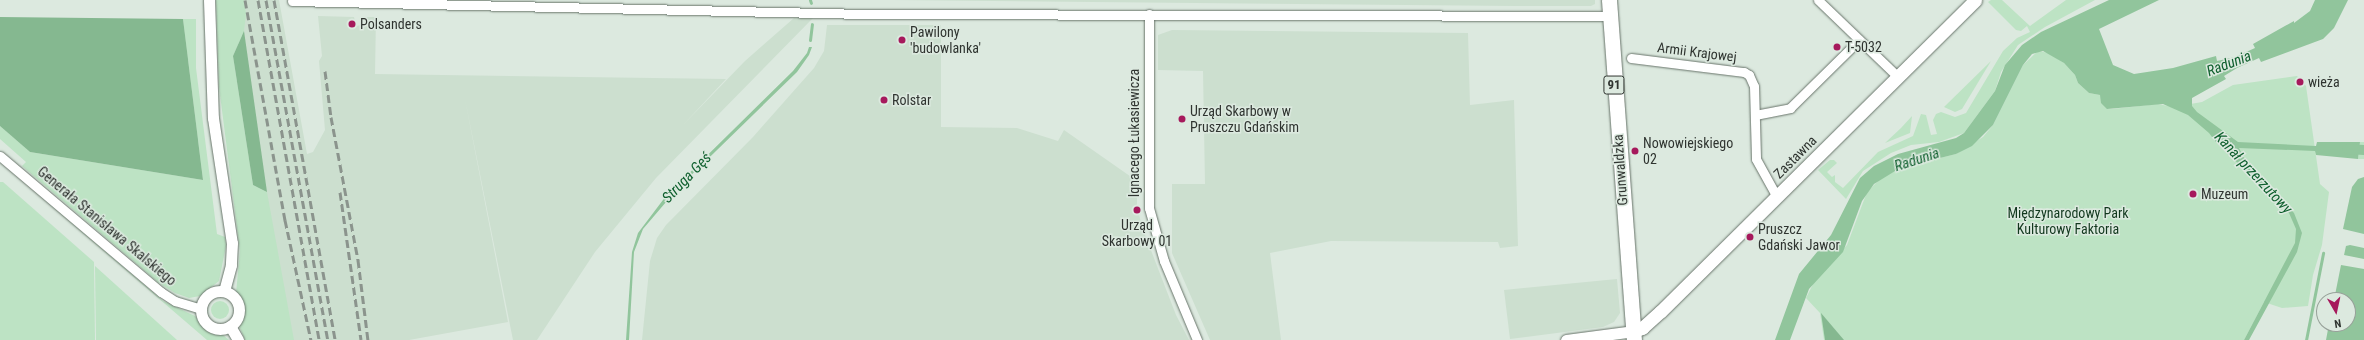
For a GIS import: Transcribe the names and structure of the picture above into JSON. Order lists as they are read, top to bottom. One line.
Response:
{"streets":{"main road":["91","Zastawna","Grunwaldzka"],"street":["Armii Krajowej","Ignacego Łukasiewicza","Generała Stanisława Skalskiego"]},"crossings":[["Armii Krajowej","Zastawna"],["Zastawna","Grunwaldzka"]],"water":["Radunia","Kanał przerzutowy","Struga Gęś"],"parks":["Międzynarodowy Park Kulturowy Faktoria"],"places":["Polsanders","Pawilony 'budowlanka'","T-5032","wieża","Rolstar","Urząd Skarbowy w Pruszczu Gdańskim","Nowowiejskiego 02","Muzeum","Urząd Skarbowy 01","Pruszcz Gdański Jawor"],"north":"bottom"}
